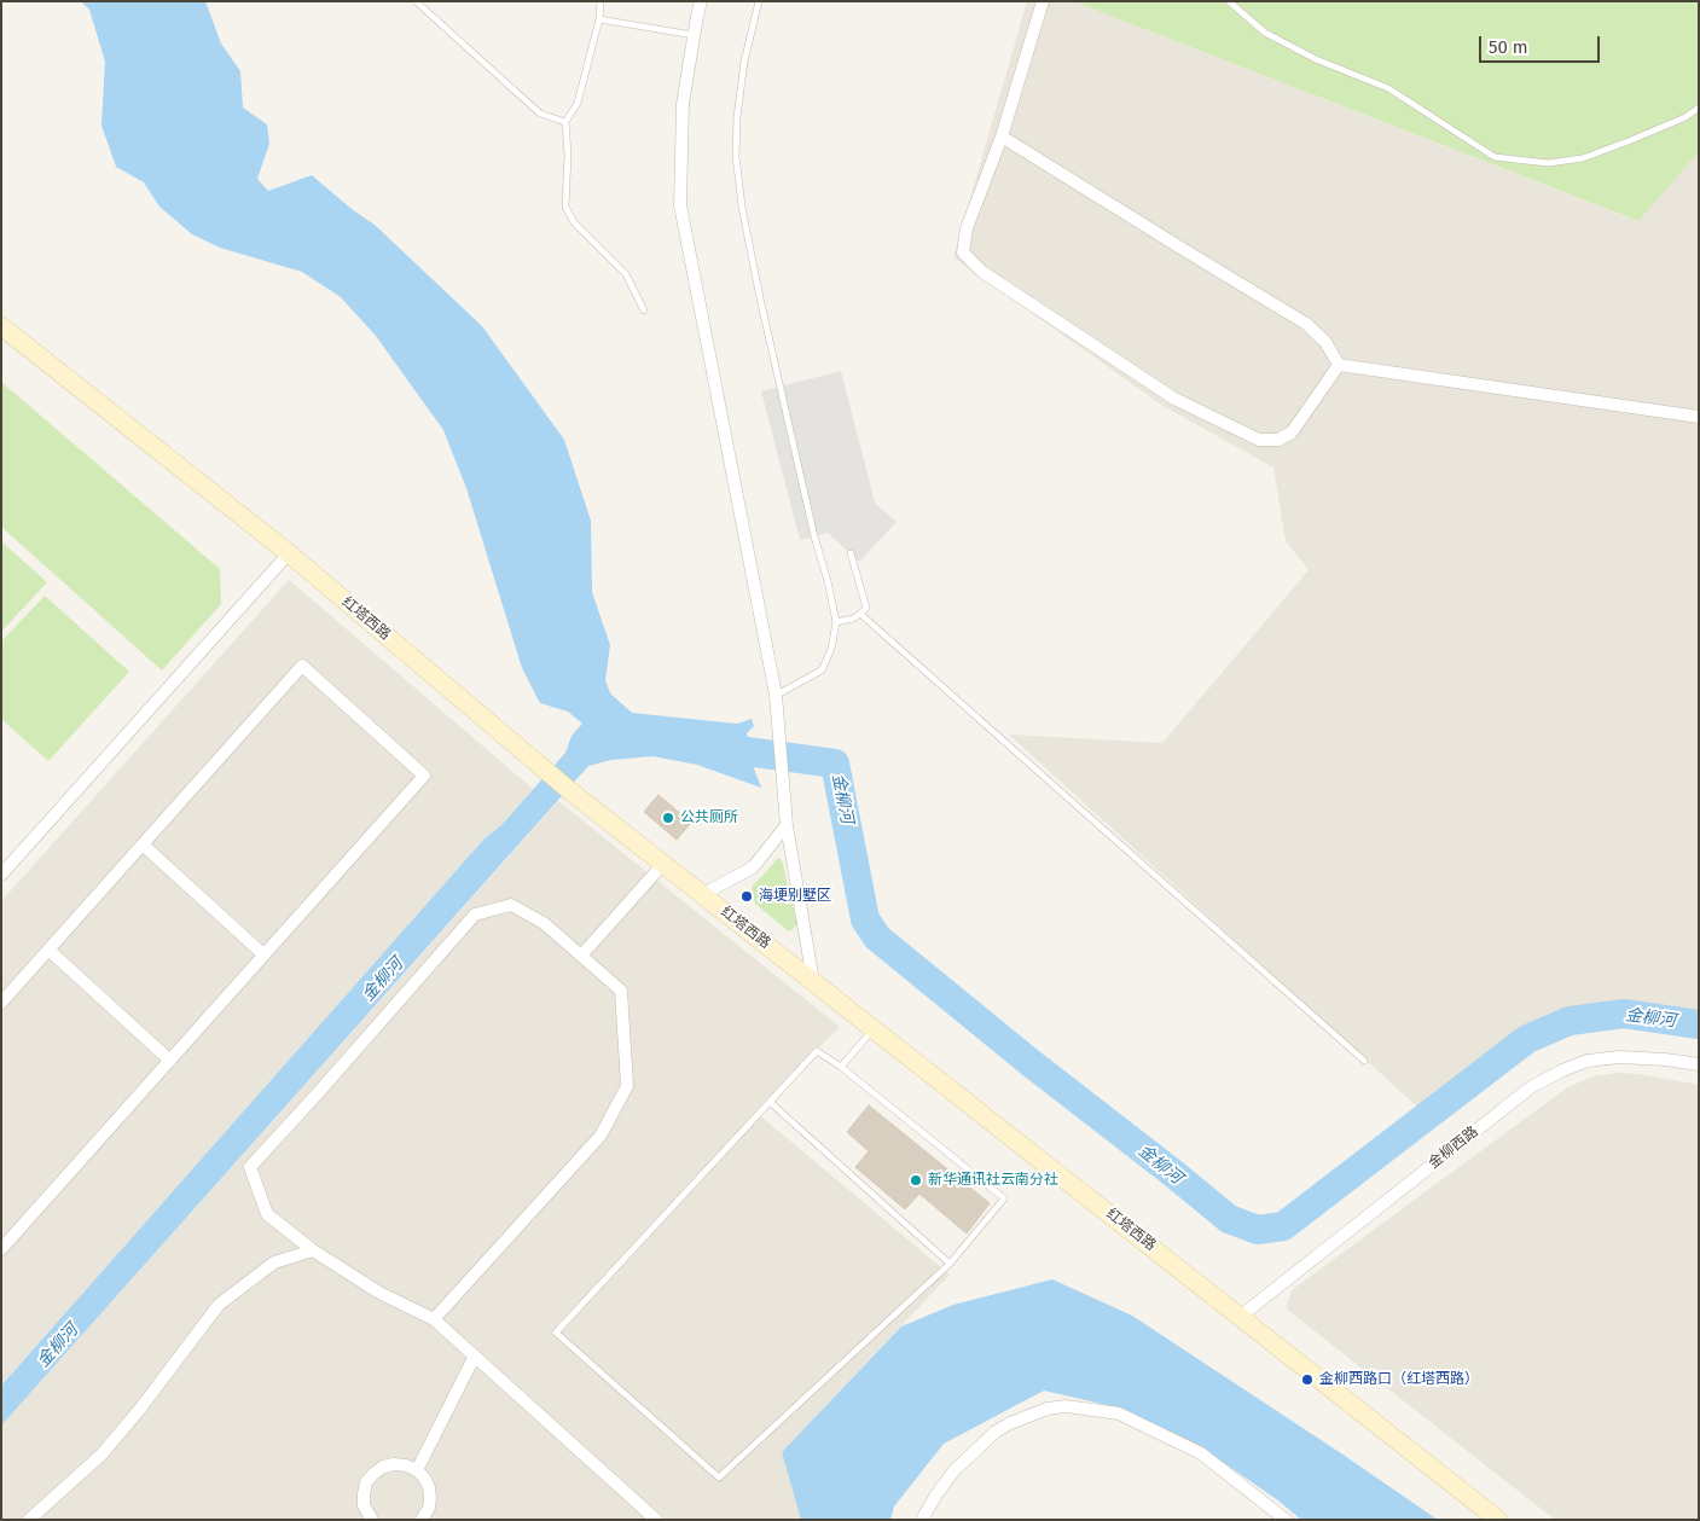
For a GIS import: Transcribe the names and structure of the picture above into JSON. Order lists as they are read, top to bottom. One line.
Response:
{"streets":{"street":["红塔西路","金柳西路"]},"crossings":[["红塔西路","金柳西路"]],"water":["金柳河"],"places":["公共厕所","海埂别墅区","新华通讯社云南分社","金柳西路口（红塔西路）"],"scale_bar":"50 m"}
